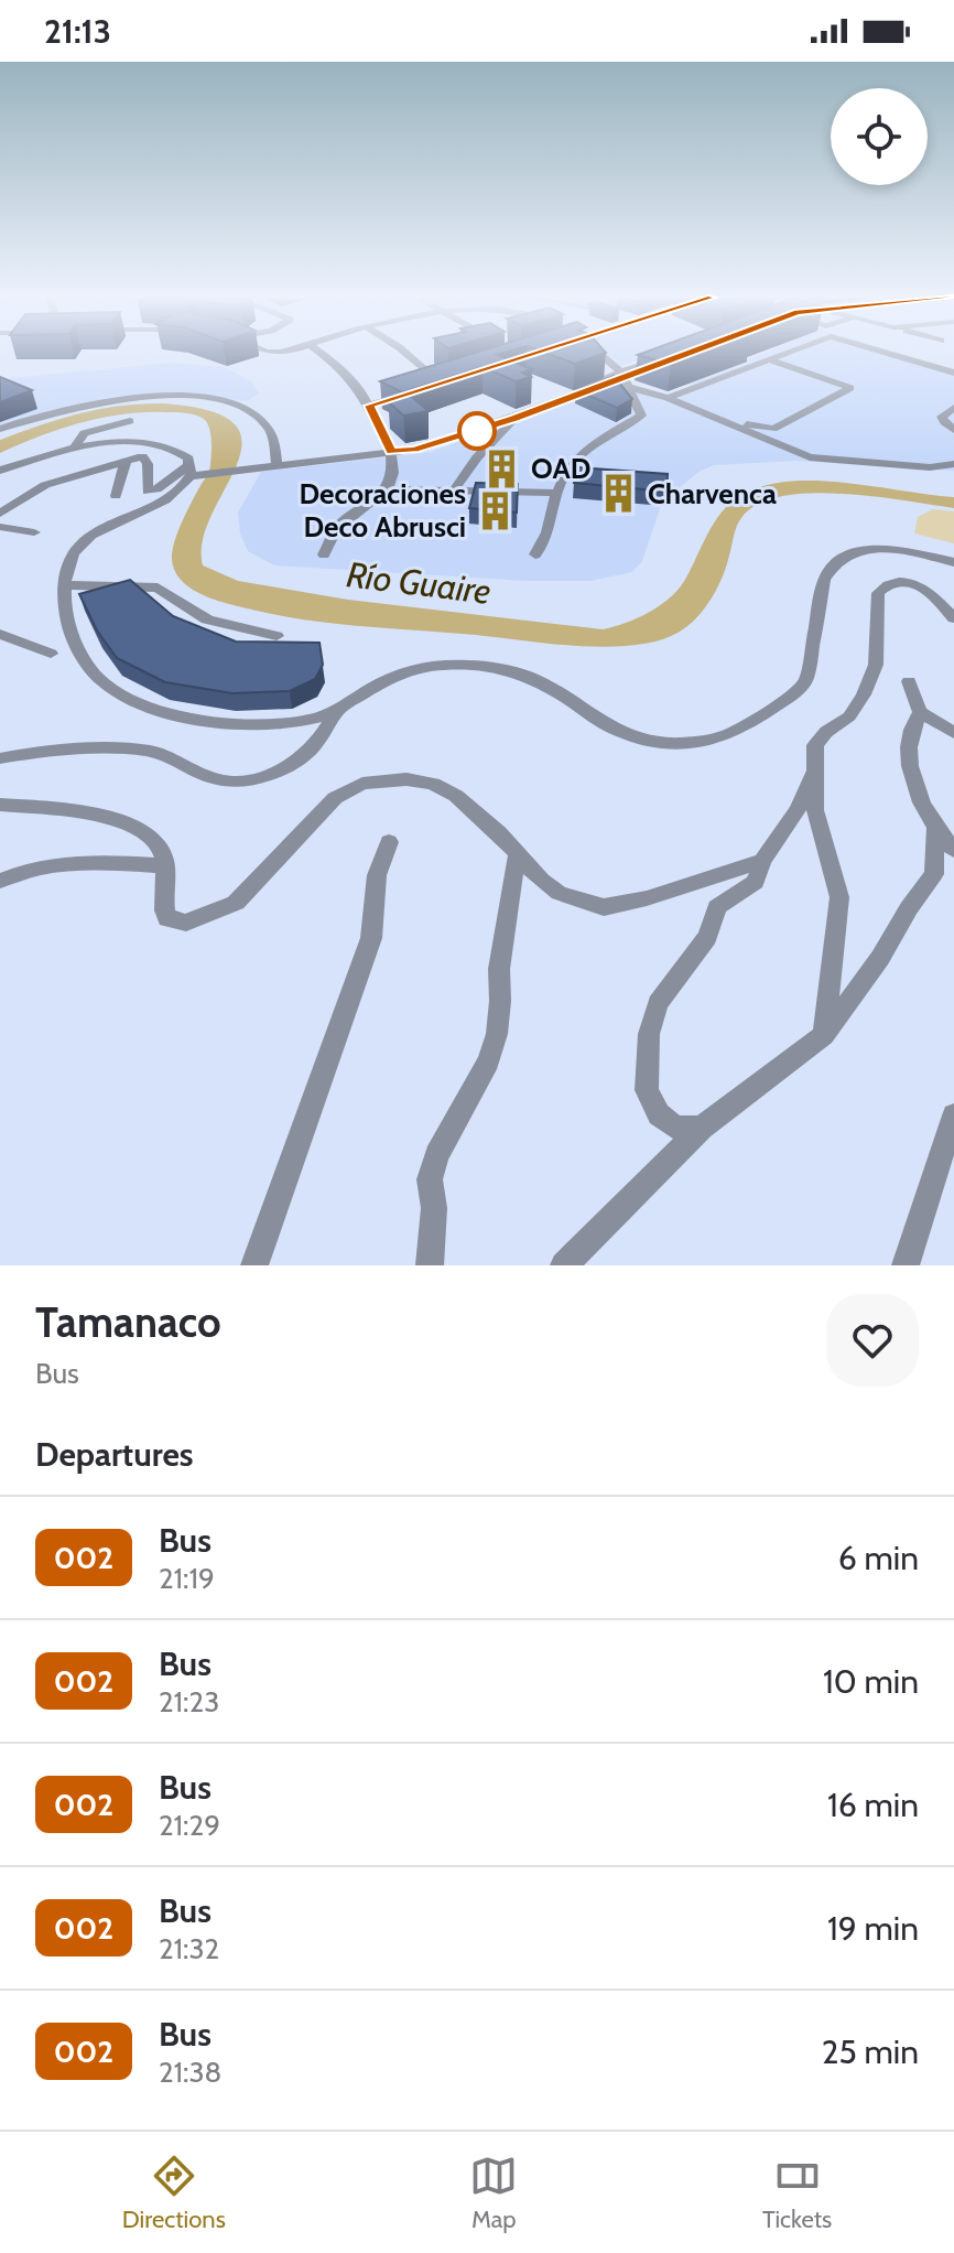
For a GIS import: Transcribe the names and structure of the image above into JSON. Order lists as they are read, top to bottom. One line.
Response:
{"water":["Río Guaire"],"places":{"building":["OAD","Charvenca","Decoraciones Deco Abrusci"]},"lines":["bus line 002"],"page":{"status":"21:13","heading":[["Tamanaco","Bus"],"Departures"],"list":[{"mark":"002","name":"Bus","note":"21:19","value":"6 min"},{"mark":"002","name":"Bus","note":"21:23","value":"10 min"},{"mark":"002","name":"Bus","note":"21:29","value":"16 min"},{"mark":"002","name":"Bus","note":"21:32","value":"19 min"},{"mark":"002","name":"Bus","note":"21:38","value":"25 min"}],"tabs":["Directions","Map","Tickets"]}}
